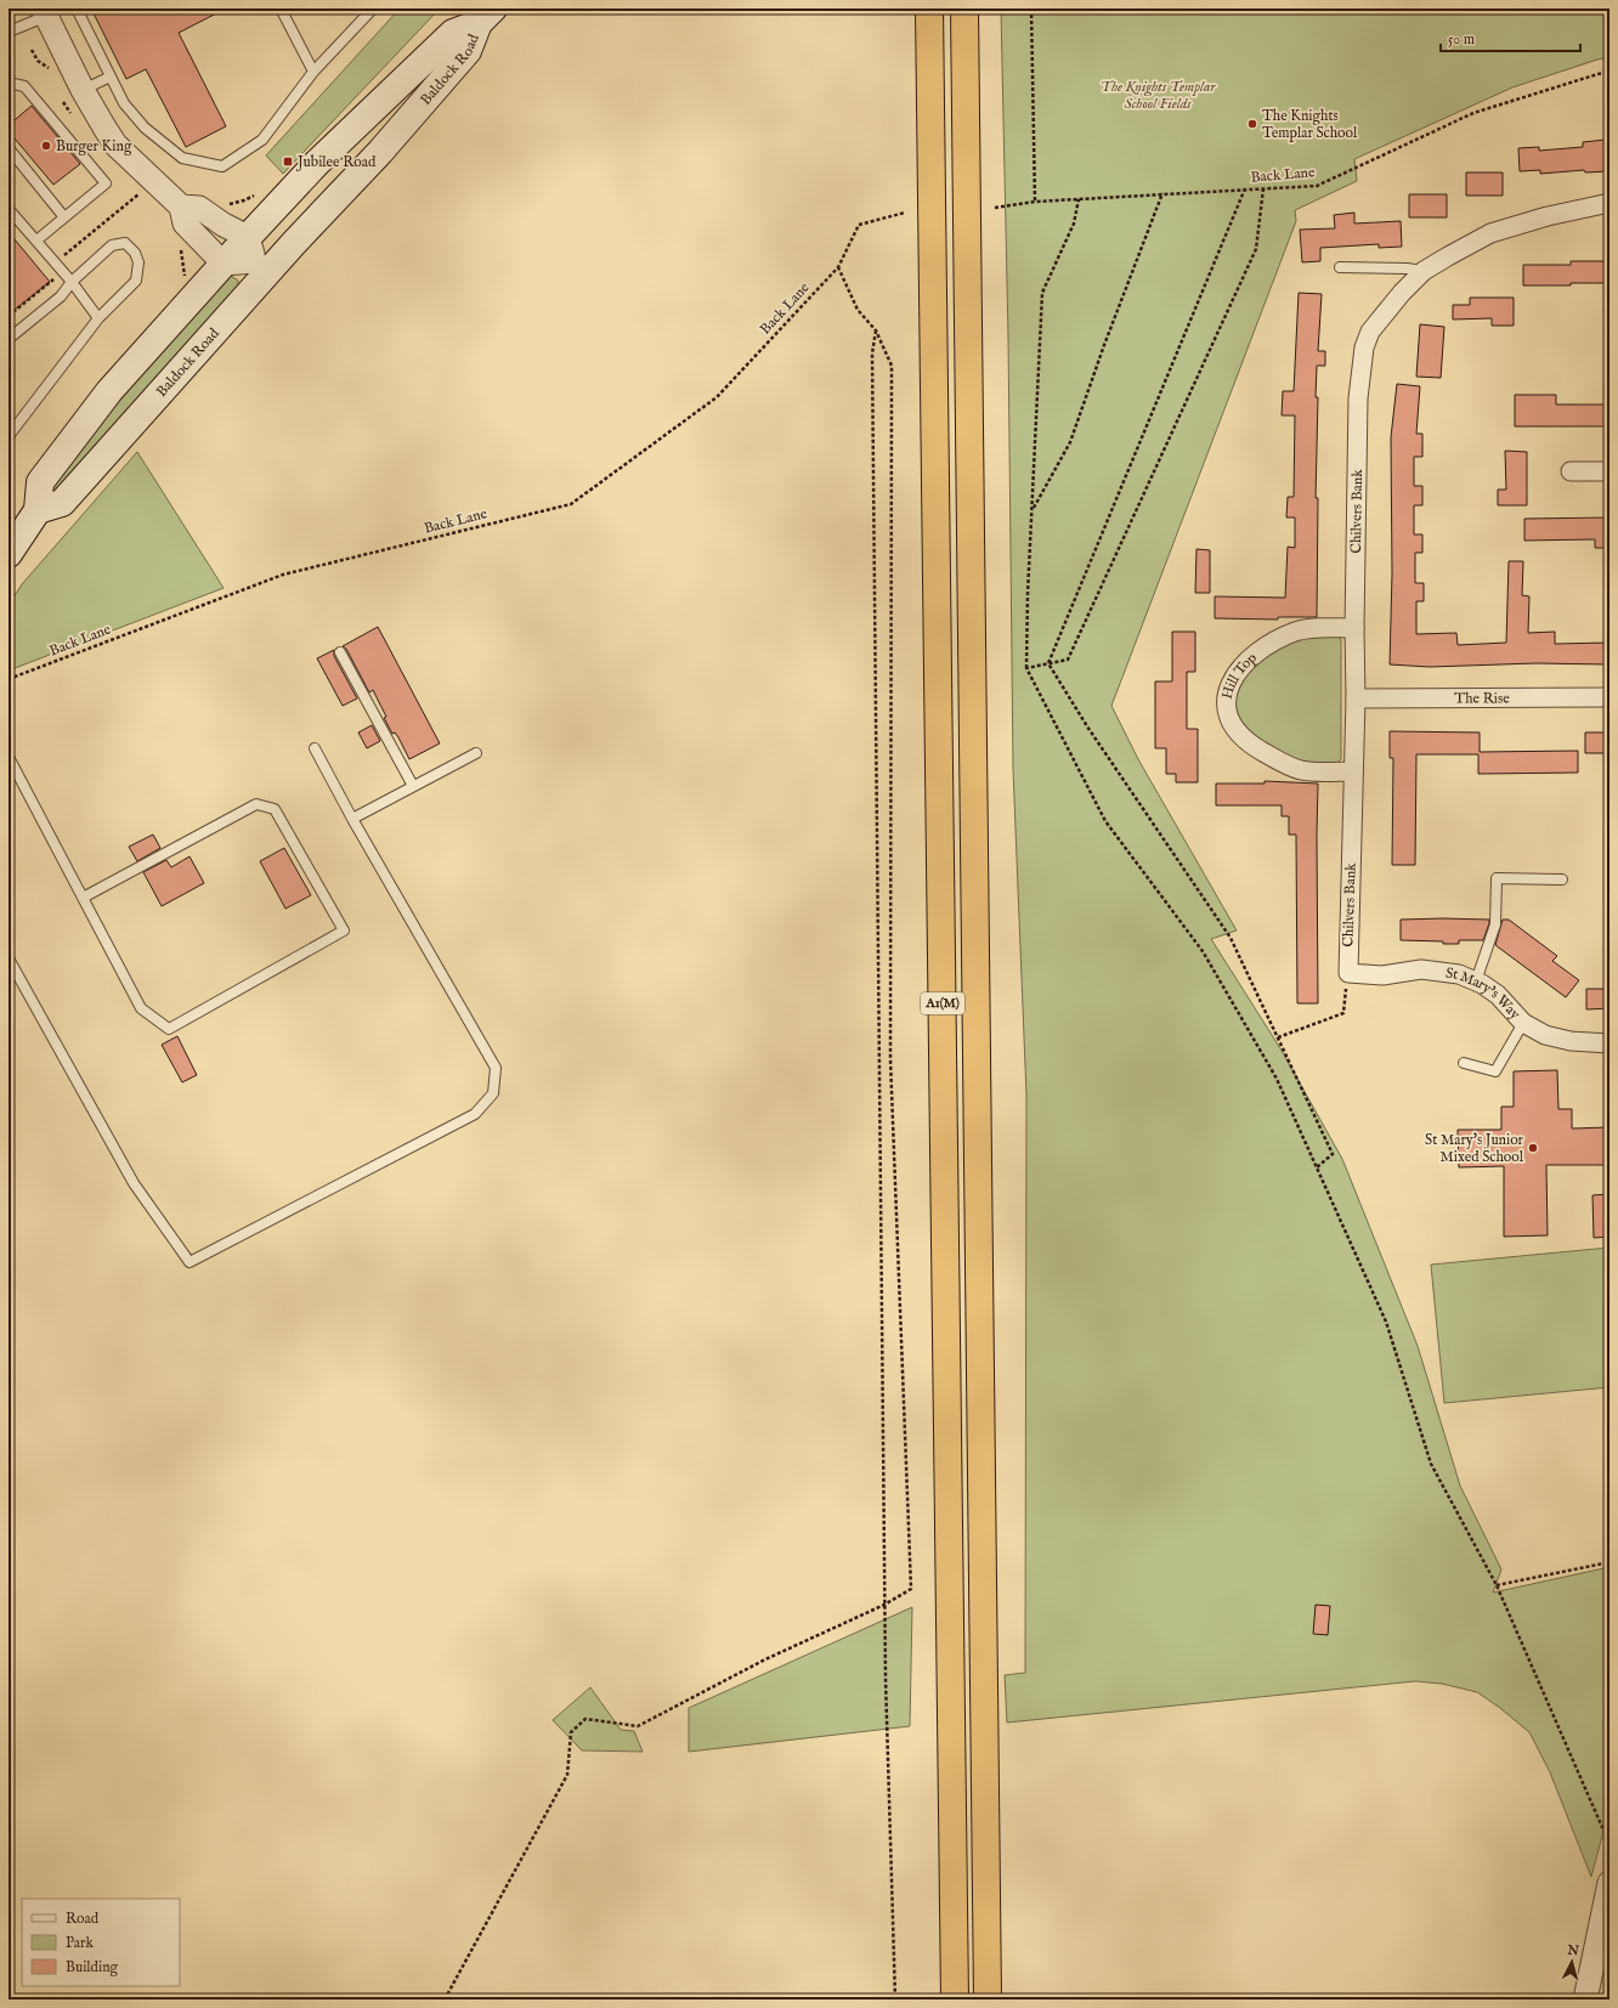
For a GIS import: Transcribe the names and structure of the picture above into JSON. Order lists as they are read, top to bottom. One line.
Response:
{"streets":{"highway":["A1(M)"],"main road":["Baldock Road"],"street":["Chilvers Bank","Hill Top","The Rise","St Mary's Way"],"path":["Back Lane"]},"crossings":[["Chilvers Bank","Hill Top"],["Chilvers Bank","The Rise"],["Chilvers Bank","St Mary's Way"],["Hill Top","The Rise"]],"parks":["The Knights Templar School Fields"],"places":{"other":["The Knights Templar School","Burger King","St Mary's Junior Mixed School"],"transit":["Jubilee Road"]},"legend":["Road","Park","Building"],"scale_bar":"50 m","north":"top"}
